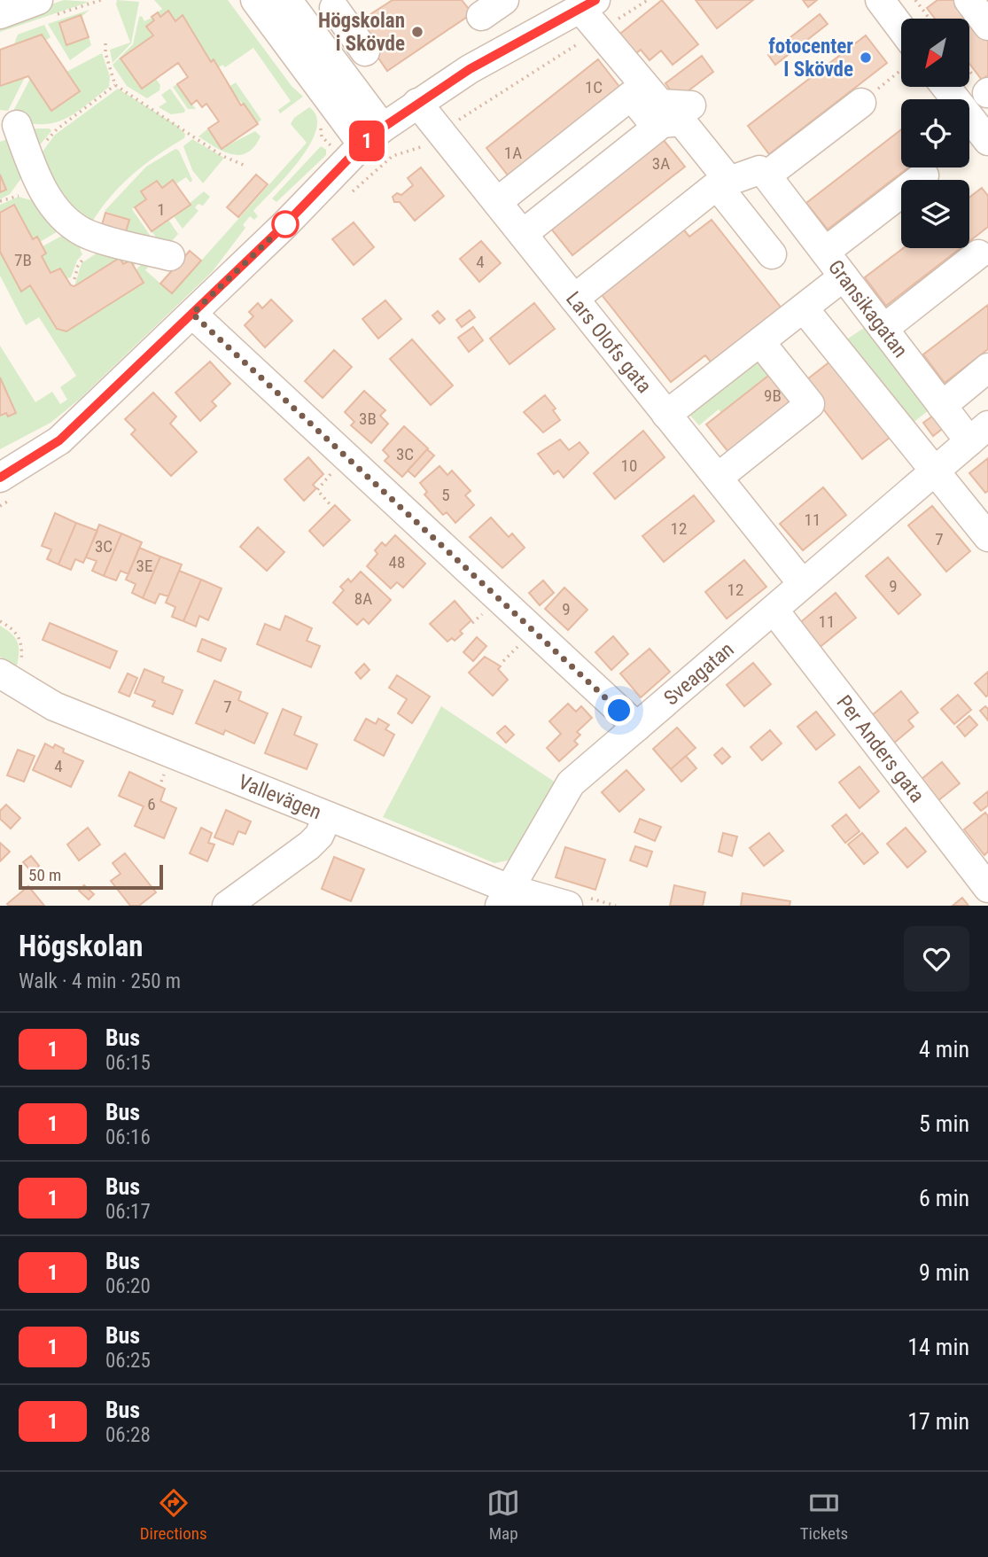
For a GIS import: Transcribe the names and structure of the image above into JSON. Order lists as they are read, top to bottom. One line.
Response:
{"streets":{"street":["Gransikagatan","Lars Olofs gata","Sveagatan","Per Anders gata","Vallevägen"]},"crossings":[["Gransikagatan","Sveagatan"],["Lars Olofs gata","Sveagatan"],["Sveagatan","Per Anders gata"],["Sveagatan","Vallevägen"]],"places":["Högskolan i Skövde","fotocenter I Skövde"],"lines":["bus line 1"],"house_numbers":["1C","1A","3A","1","7B","4","9B","3B","3C","10","5","11","12","7","3C","48","3E","9","12","8A","9","11","7","4","6"],"scale_bar":"50 m","north":"bottom left","page":{"on_map":"1","scale":"50 m","heading":["Högskolan","Walk · 4 min · 250 m"],"list":[{"mark":"1","name":"Bus","note":"06:15","value":"4 min"},{"mark":"1","name":"Bus","note":"06:16","value":"5 min"},{"mark":"1","name":"Bus","note":"06:17","value":"6 min"},{"mark":"1","name":"Bus","note":"06:20","value":"9 min"},{"mark":"1","name":"Bus","note":"06:25","value":"14 min"},{"mark":"1","name":"Bus","note":"06:28","value":"17 min"}],"tabs":["Directions","Map","Tickets"]}}
